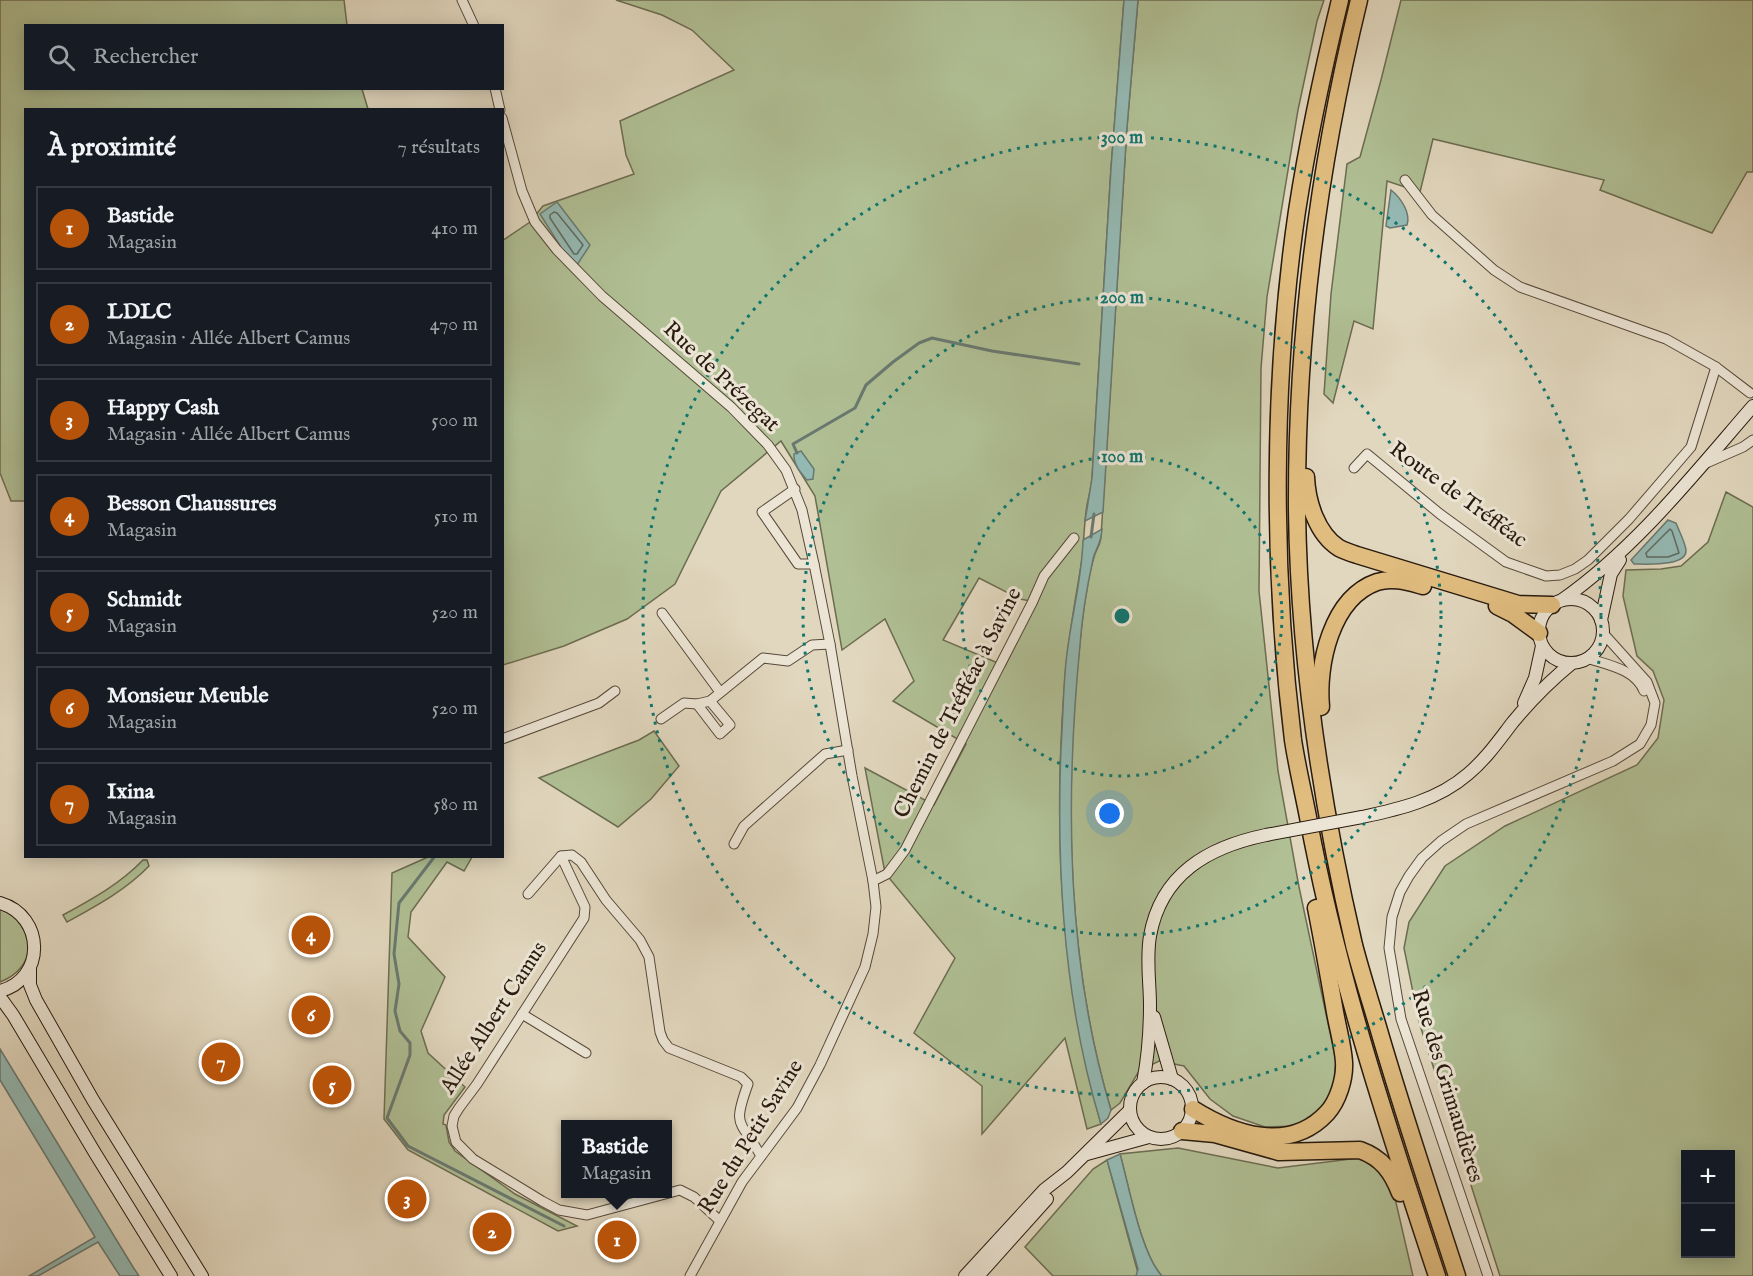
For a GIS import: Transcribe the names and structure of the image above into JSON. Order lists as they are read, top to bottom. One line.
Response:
{"streets":{"street":["Rue de Prézegat","Route de Tréfféac","Chemin de Tréfféac à Savine","Allée Albert Camus","Rue des Grimaudières","Rue du Petit Savine"]},"crossings":[["Rue de Prézegat","Chemin de Tréfféac à Savine"],["Rue de Prézegat","Rue du Petit Savine"],["Chemin de Tréfféac à Savine","Rue du Petit Savine"],["Allée Albert Camus","Rue du Petit Savine"]],"page":{"search":"Rechercher","heading":["À proximité","7 résultats"],"list":[{"mark":"1","name":"Bastide","note":"Magasin","value":"410 m"},{"mark":"2","name":"LDLC","note":"Magasin · Allée Albert Camus","value":"470 m"},{"mark":"3","name":"Happy Cash","note":"Magasin · Allée Albert Camus","value":"500 m"},{"mark":"4","name":"Besson Chaussures","note":"Magasin","value":"510 m"},{"mark":"5","name":"Schmidt","note":"Magasin","value":"520 m"},{"mark":"6","name":"Monsieur Meuble","note":"Magasin","value":"520 m"},{"mark":"7","name":"Ixina","note":"Magasin","value":"580 m"}],"pins":["4","6","7","5","3","2","1"],"popup":["Bastide","Magasin"],"map_buttons":["+","−"]},"rings":["300 m","200 m","100 m"]}
